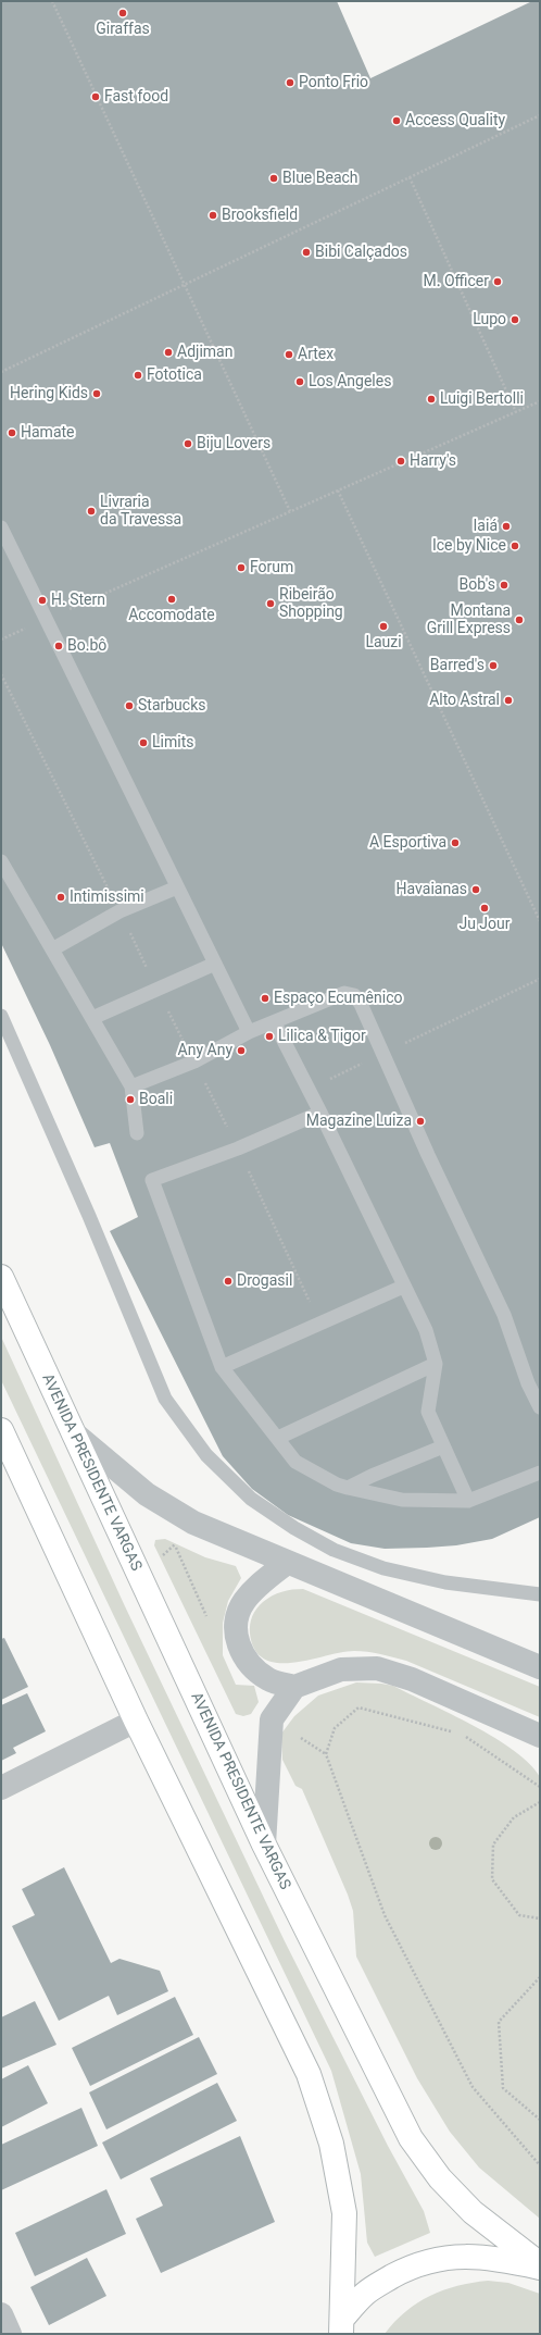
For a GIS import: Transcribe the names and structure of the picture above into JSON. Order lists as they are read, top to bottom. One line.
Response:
{"streets":{"main road":["AVENIDA PRESIDENTE VARGAS"]},"places":["Giraffas","Ponto Frio","Fast food","Access Quality","Blue Beach","Brooksfield","Bibi Calçados","M. Officer","Lupo","Adjiman","Artex","Fototica","Los Angeles","Hering Kids","Luigi Bertolli","Hamate","Biju Lovers","Harry's","Livraria da Travessa","Iaiá","Ice by Nice","Forum","Bob's","Accomodate","H. Stern","Ribeirão Shopping","Montana Grill Express","Lauzi","Bo.bô","Barred's","Alto Astral","Starbucks","Limits","A Esportiva","Havaianas","Intimissimi","Ju Jour","Espaço Ecumênico","Lilica & Tigor","Any Any","Boali","Magazine Luiza","Drogasil"]}
